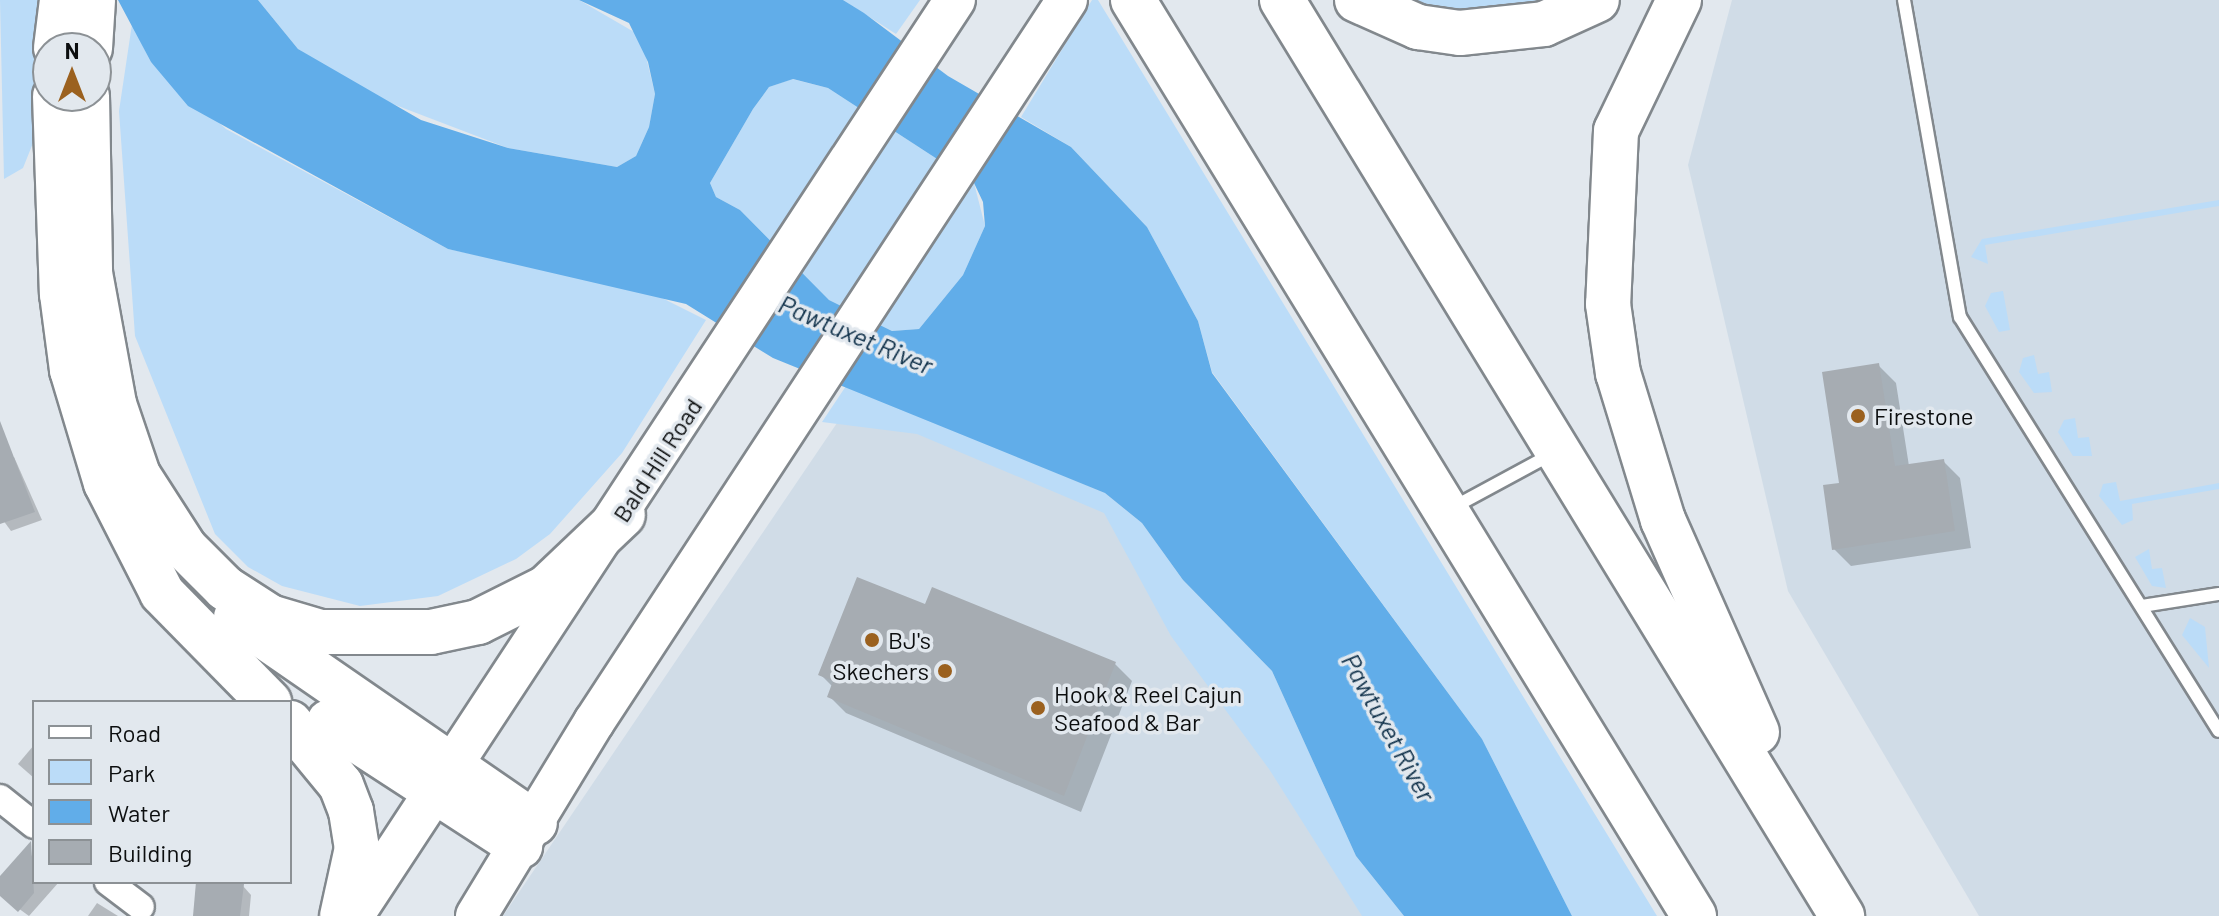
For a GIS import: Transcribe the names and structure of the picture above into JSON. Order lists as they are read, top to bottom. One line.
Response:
{"streets":{"main road":["Bald Hill Road"]},"water":["Pawtuxet River"],"places":["Firestone","BJ's","Skechers","Hook & Reel Cajun Seafood & Bar"],"legend":["Road","Park","Water","Building"],"north":"top"}
